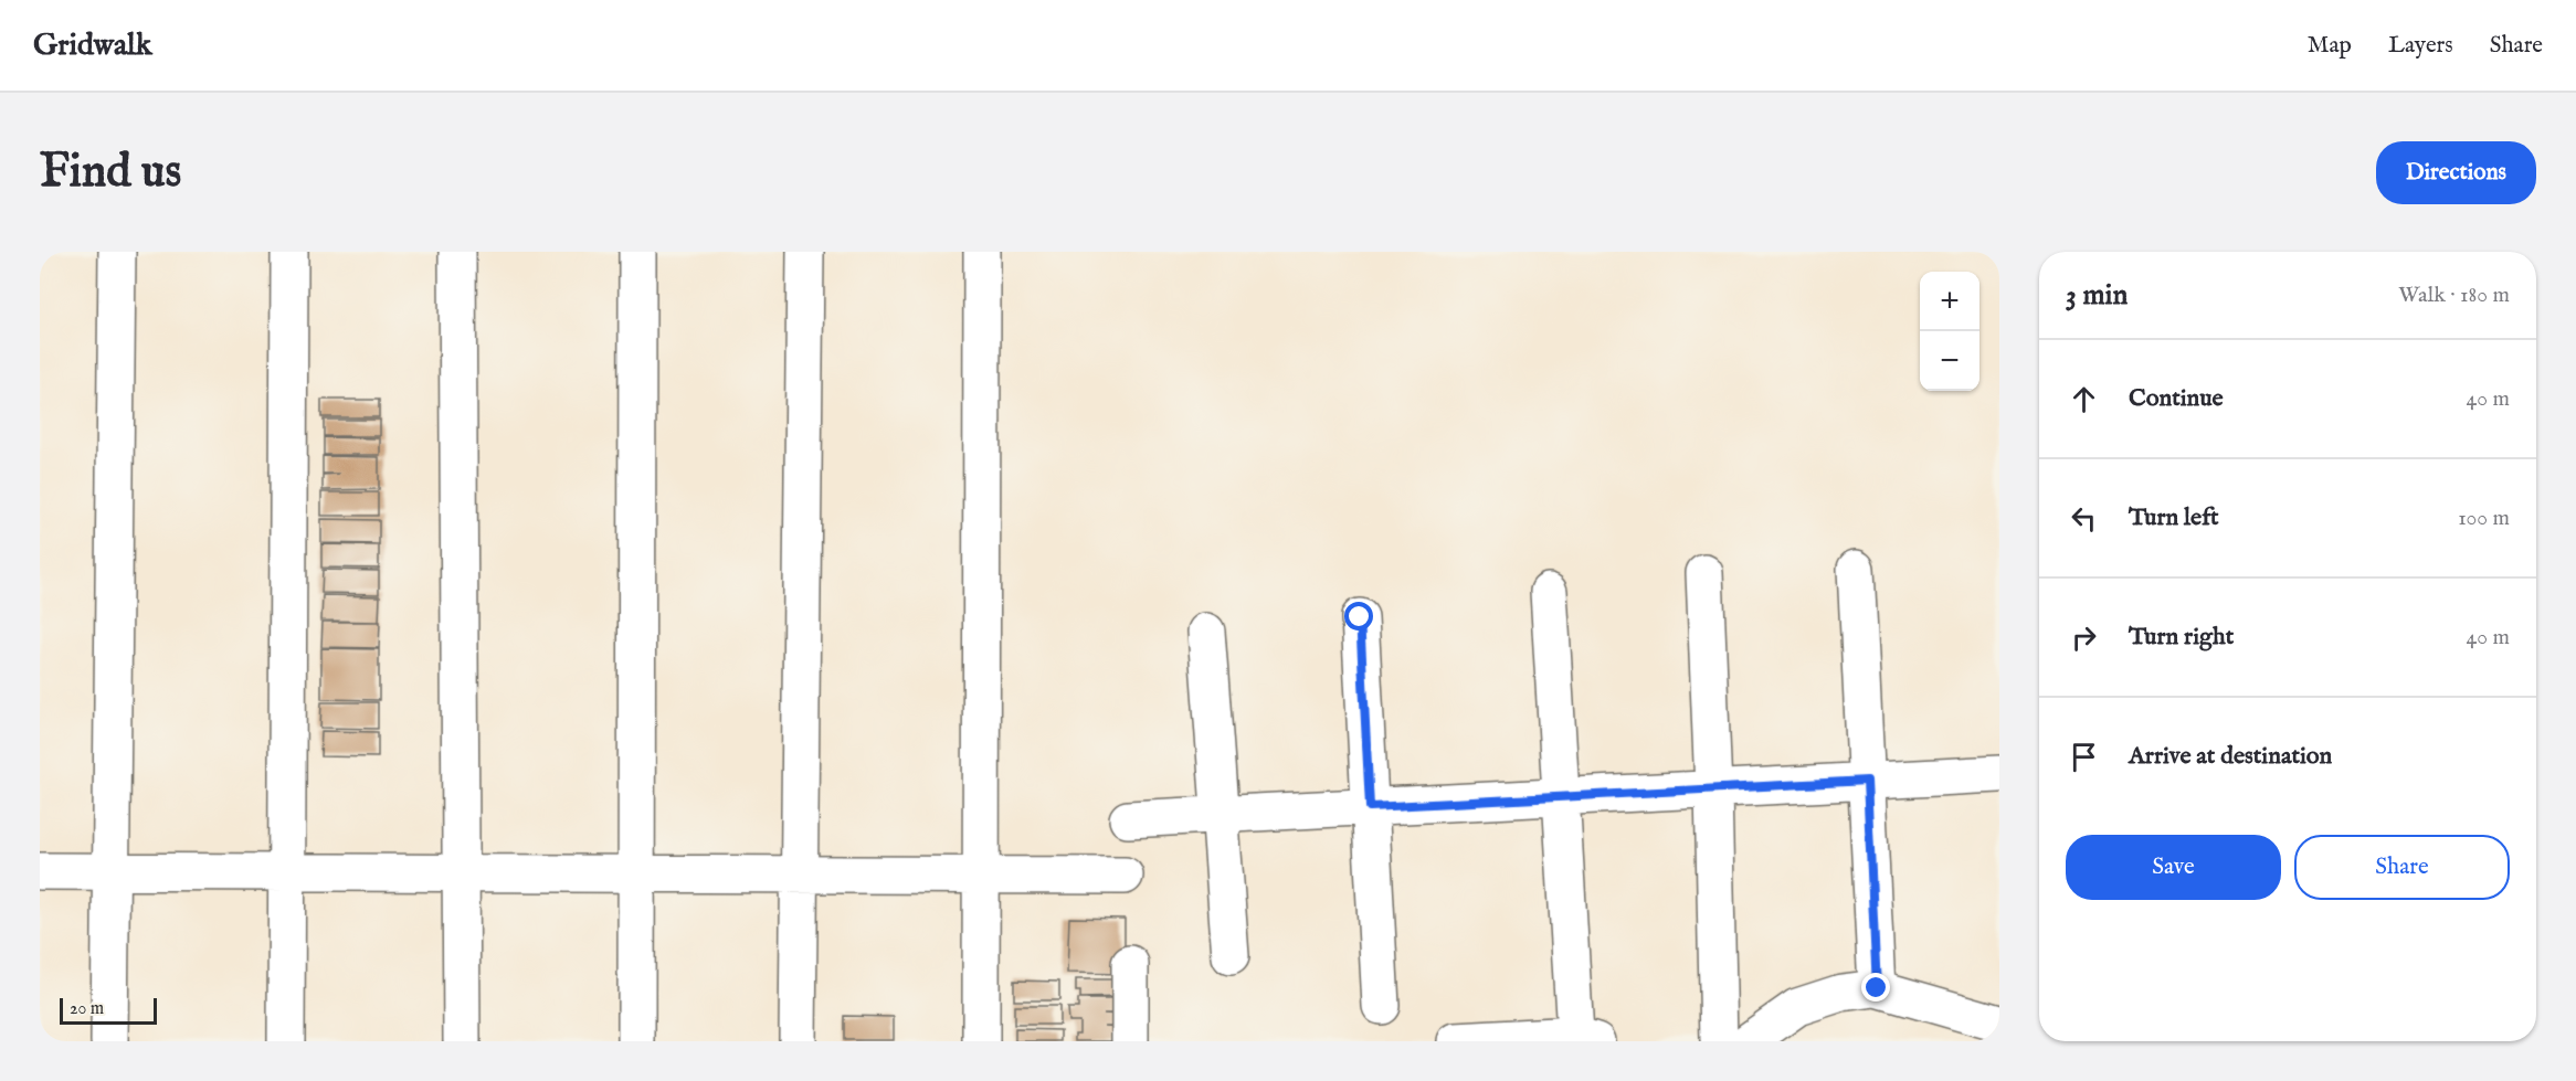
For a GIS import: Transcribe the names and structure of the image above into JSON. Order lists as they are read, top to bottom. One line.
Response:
{"scale_bar":"20 m","page":{"header":"Gridwalk","nav":["Map","Layers","Share"],"buttons":["Directions",["Save","Share"]],"title":"Find us","heading":["3 min","Walk · 180 m"],"map_buttons":["+","−"],"list":[["Continue","40 m"],["Turn left","100 m"],["Turn right","40 m"],"Arrive at destination"],"scale":"20 m"}}
